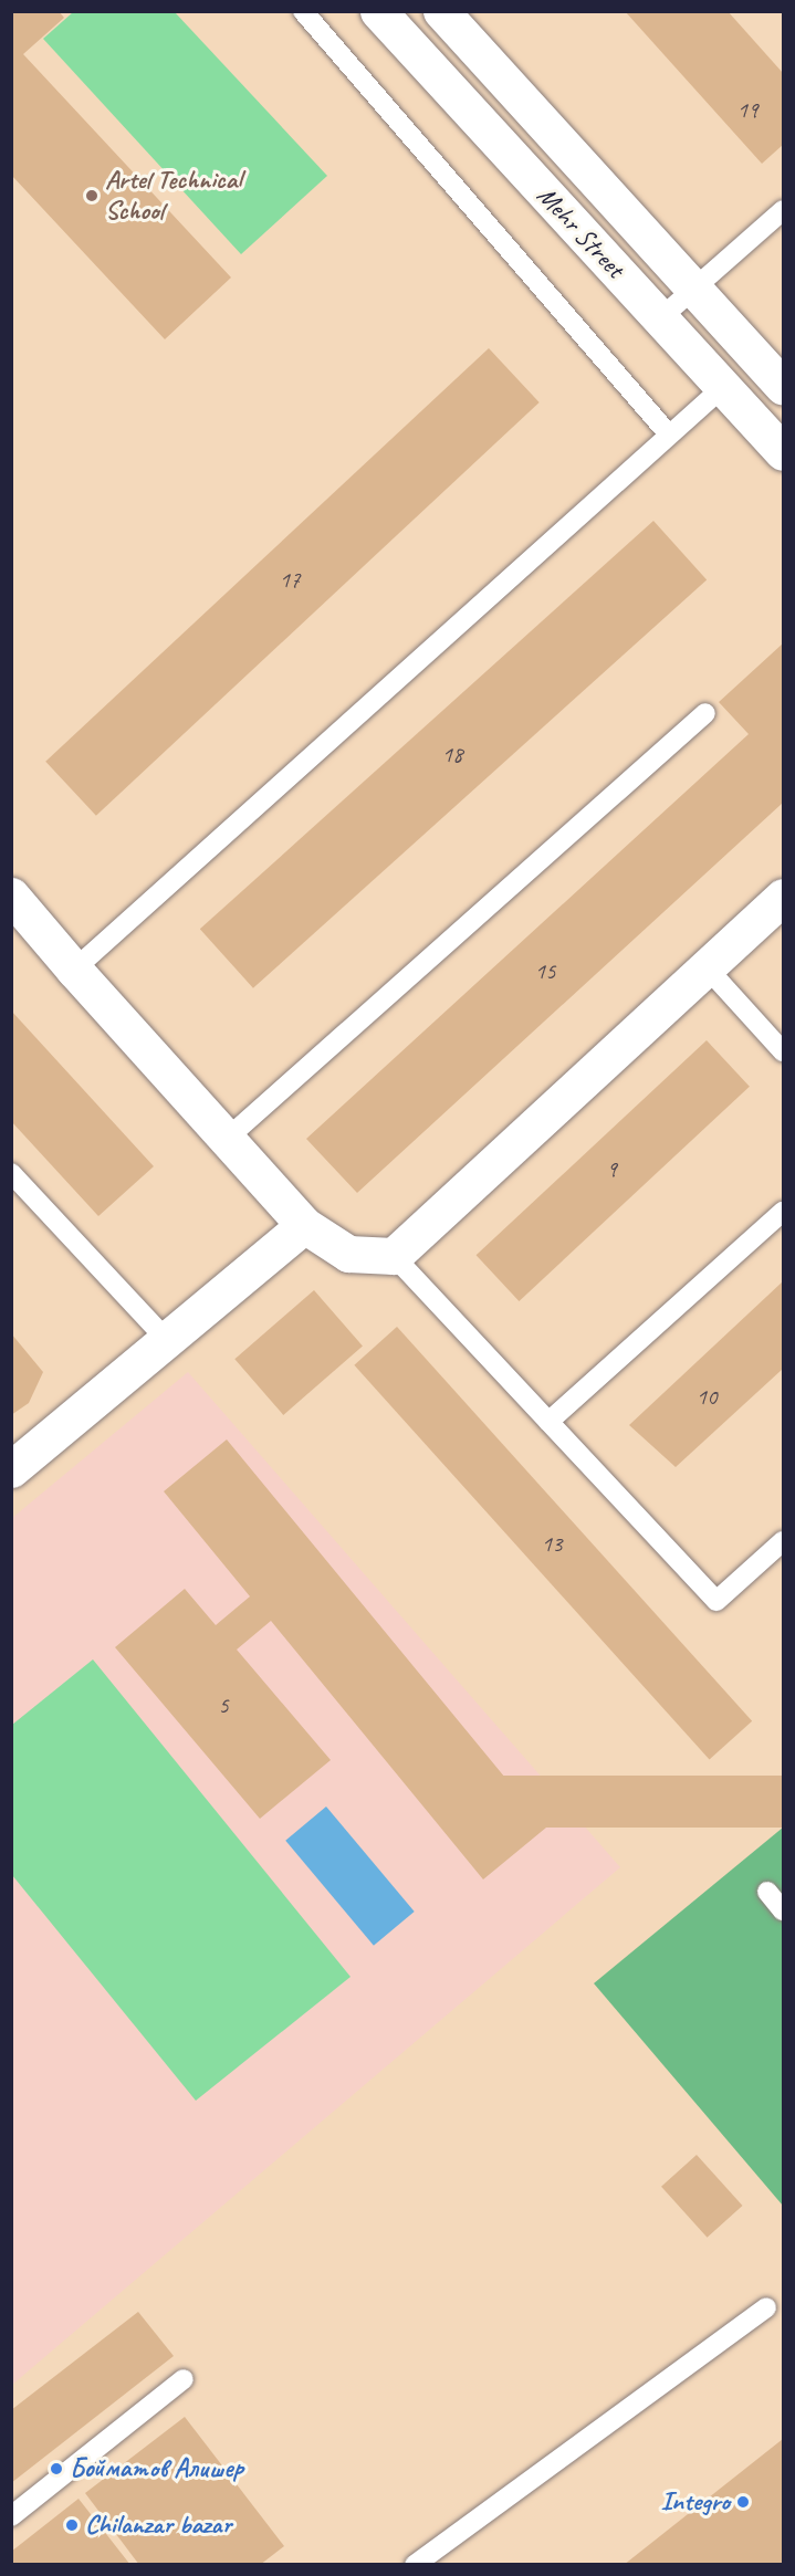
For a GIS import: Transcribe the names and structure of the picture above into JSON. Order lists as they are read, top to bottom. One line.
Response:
{"streets":{"street":["Mehr Street"]},"places":["Artel Technical School","Бойматов Алишер","Integro","Chilanzar bazar"],"house_numbers":["19","17","18","15","9","10","13","5"]}
